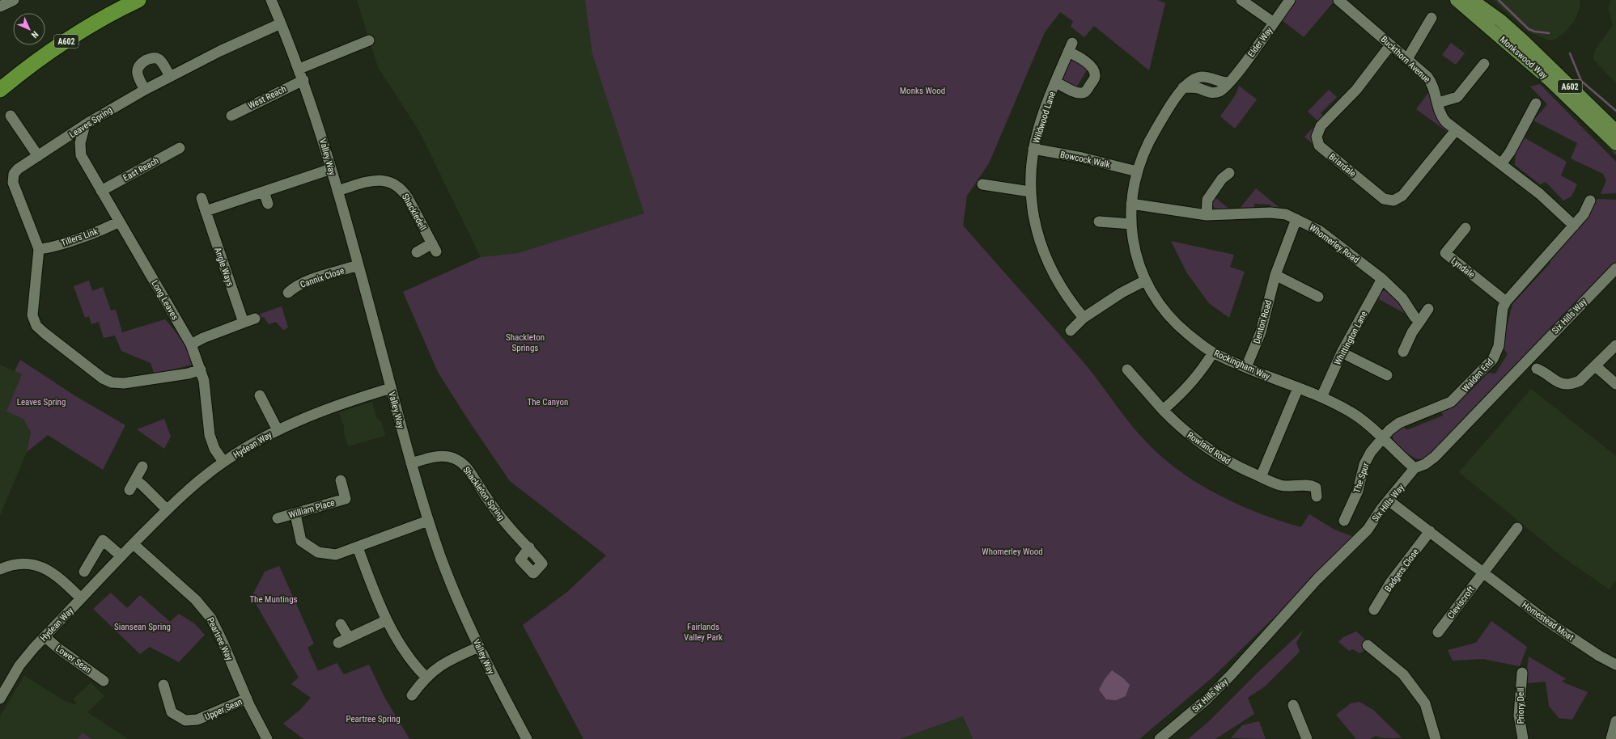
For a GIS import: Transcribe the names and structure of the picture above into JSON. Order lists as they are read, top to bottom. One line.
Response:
{"streets":{"highway":["A602"],"main road":["Monkswood Way"],"street":["Elder Way","Buckthorn Avenue","West Reach","Wildwood Lane","Leaves Spring","Valley Way","Bowcock Walk","Briardale","East Reach","Shackledell","Tillers Link","Whomerley Road","Angle Ways","Lyndale","Cannix Close","Long Leaves","Six Hills Way","Denton Road","Whittington Lane","Rockingham Way","Walden End","Hydean Way","Rowland Road","The Spur","Shackleton Spring","William Place","Badgers Close","Cleviscroft","Homestead Moat","Peartree Way","Lower Sean","Priory Dell","Upper Sean"]},"crossings":[["Elder Way","Rockingham Way"],["Buckthorn Avenue","Briardale"],["Buckthorn Avenue","Walden End"],["West Reach","Valley Way"],["Wildwood Lane","Bowcock Walk"],["Leaves Spring","Valley Way"],["Leaves Spring","Tillers Link"],["Leaves Spring","Long Leaves"],["Valley Way","Shackledell"],["Valley Way","Cannix Close"],["Valley Way","Hydean Way"],["Valley Way","Shackleton Spring"],["Bowcock Walk","Rockingham Way"],["East Reach","Long Leaves"],["Tillers Link","Long Leaves"],["Whomerley Road","Denton Road"],["Whomerley Road","Whittington Lane"],["Whomerley Road","Rockingham Way"],["Lyndale","Walden End"],["Long Leaves","Hydean Way"],["Six Hills Way","Rockingham Way"],["Six Hills Way","Homestead Moat"],["Denton Road","Rockingham Way"],["Whittington Lane","Rockingham Way"],["Rockingham Way","Walden End"],["Rockingham Way","The Spur"],["Walden End","The Spur"],["Hydean Way","Peartree Way"],["Hydean Way","Lower Sean"],["Badgers Close","Homestead Moat"],["Cleviscroft","Homestead Moat"],["Peartree Way","Upper Sean"]],"parks":["Monks Wood","Shackleton Springs","Leaves Spring","The Canyon","Whomerley Wood","The Muntings","Siansean Spring","Fairlands Valley Park","Peartree Spring"],"north":"bottom right"}
